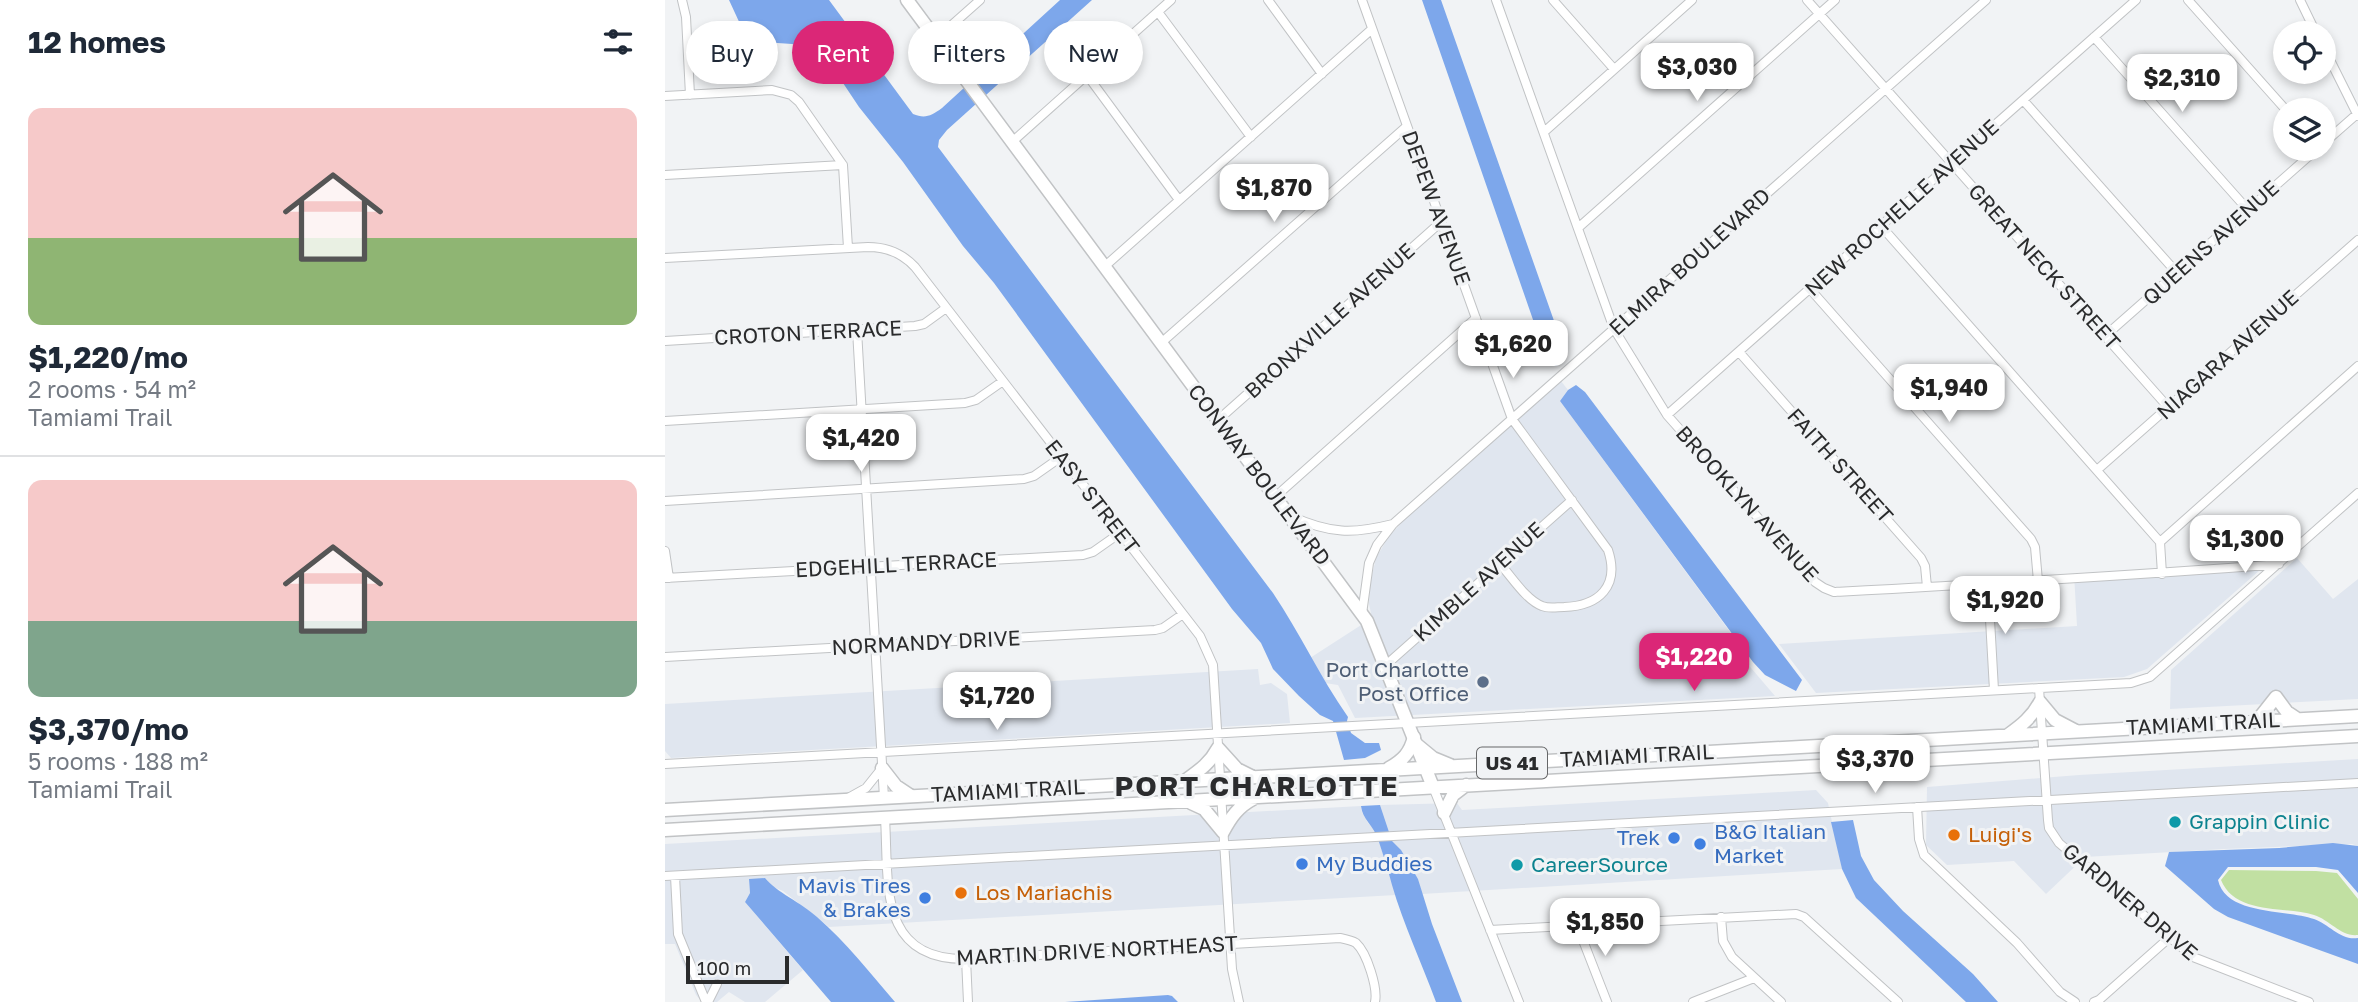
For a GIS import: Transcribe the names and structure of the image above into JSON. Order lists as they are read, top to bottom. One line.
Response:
{"streets":{"main road":["CONWAY BOULEVARD","TAMIAMI TRAIL","US 41"],"street":["DEPEW AVENUE","NEW ROCHELLE AVENUE","QUEENS AVENUE","ELMIRA BOULEVARD","GREAT NECK STREET","BRONXVILLE AVENUE","CROTON TERRACE","NIAGARA AVENUE","FAITH STREET","EASY STREET","BROOKLYN AVENUE","EDGEHILL TERRACE","KIMBLE AVENUE","NORMANDY DRIVE","GARDNER DRIVE","MARTIN DRIVE NORTHEAST"]},"crossings":[["DEPEW AVENUE","ELMIRA BOULEVARD"],["DEPEW AVENUE","BRONXVILLE AVENUE"],["DEPEW AVENUE","KIMBLE AVENUE"],["NEW ROCHELLE AVENUE","GREAT NECK STREET"],["NEW ROCHELLE AVENUE","FAITH STREET"],["NEW ROCHELLE AVENUE","BROOKLYN AVENUE"],["QUEENS AVENUE","GREAT NECK STREET"],["ELMIRA BOULEVARD","GREAT NECK STREET"],["ELMIRA BOULEVARD","CONWAY BOULEVARD"],["ELMIRA BOULEVARD","BROOKLYN AVENUE"],["GREAT NECK STREET","NIAGARA AVENUE"],["BRONXVILLE AVENUE","CONWAY BOULEVARD"],["CROTON TERRACE","EASY STREET"],["FAITH STREET","BROOKLYN AVENUE"],["CONWAY BOULEVARD","KIMBLE AVENUE"],["CONWAY BOULEVARD","TAMIAMI TRAIL"],["EASY STREET","EDGEHILL TERRACE"],["EASY STREET","NORMANDY DRIVE"],["EASY STREET","TAMIAMI TRAIL"],["EASY STREET","MARTIN DRIVE NORTHEAST"],["TAMIAMI TRAIL","GARDNER DRIVE"],["TAMIAMI TRAIL","MARTIN DRIVE NORTHEAST"]],"districts":["PORT CHARLOTTE"],"places":["Port Charlotte Post Office","Grappin Clinic","Luigi's","Trek","B&G Italian Market","My Buddies","CareerSource","Los Mariachis","Mavis Tires & Brakes"],"scale_bar":"100 m","page":{"heading":"12 homes","chip":["Buy","Rent","Filters","New"],"price":["$3,030","$2,310","$1,870","$1,620","$1,940","$1,420","$1,300","$1,920","$1,220","$1,720","$3,370","$1,850"],"list":[{"name":"$1,220/mo","note":"2 rooms · 54 m² · Tamiami Trail"},{"name":"$3,370/mo","note":"5 rooms · 188 m² · Tamiami Trail"}],"scale":"100 m"}}
